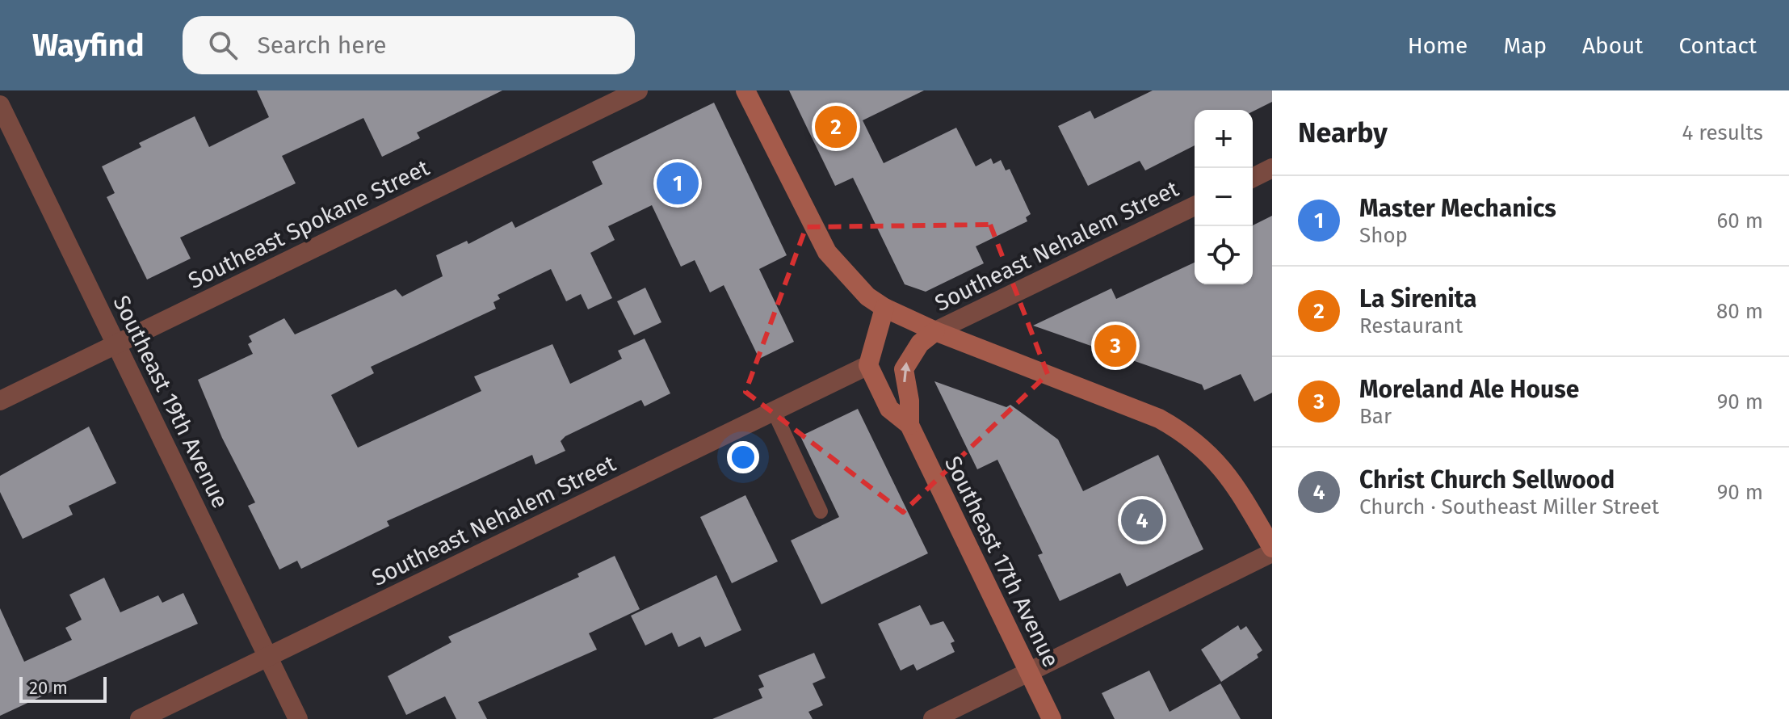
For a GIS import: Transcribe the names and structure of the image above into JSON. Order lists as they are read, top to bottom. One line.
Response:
{"streets":{"main road":["Southeast 17th Avenue"],"street":["Southeast Spokane Street","Southeast Nehalem Street","Southeast 19th Avenue"]},"crossings":[["Southeast Spokane Street","Southeast 19th Avenue"],["Southeast Nehalem Street","Southeast 19th Avenue"],["Southeast Nehalem Street","Southeast 17th Avenue"]],"scale_bar":"20 m","page":{"header":"Wayfind","search":"Search here","nav":["Home","Map","About","Contact"],"heading":["Nearby","4 results"],"pins":["2","1","3","4"],"map_buttons":["+","−"],"list":[{"mark":"1","name":"Master Mechanics","note":"Shop","value":"60 m"},{"mark":"2","name":"La Sirenita","note":"Restaurant","value":"80 m"},{"mark":"3","name":"Moreland Ale House","note":"Bar","value":"90 m"},{"mark":"4","name":"Christ Church Sellwood","note":"Church · Southeast Miller Street","value":"90 m"}],"scale":"20 m"}}
